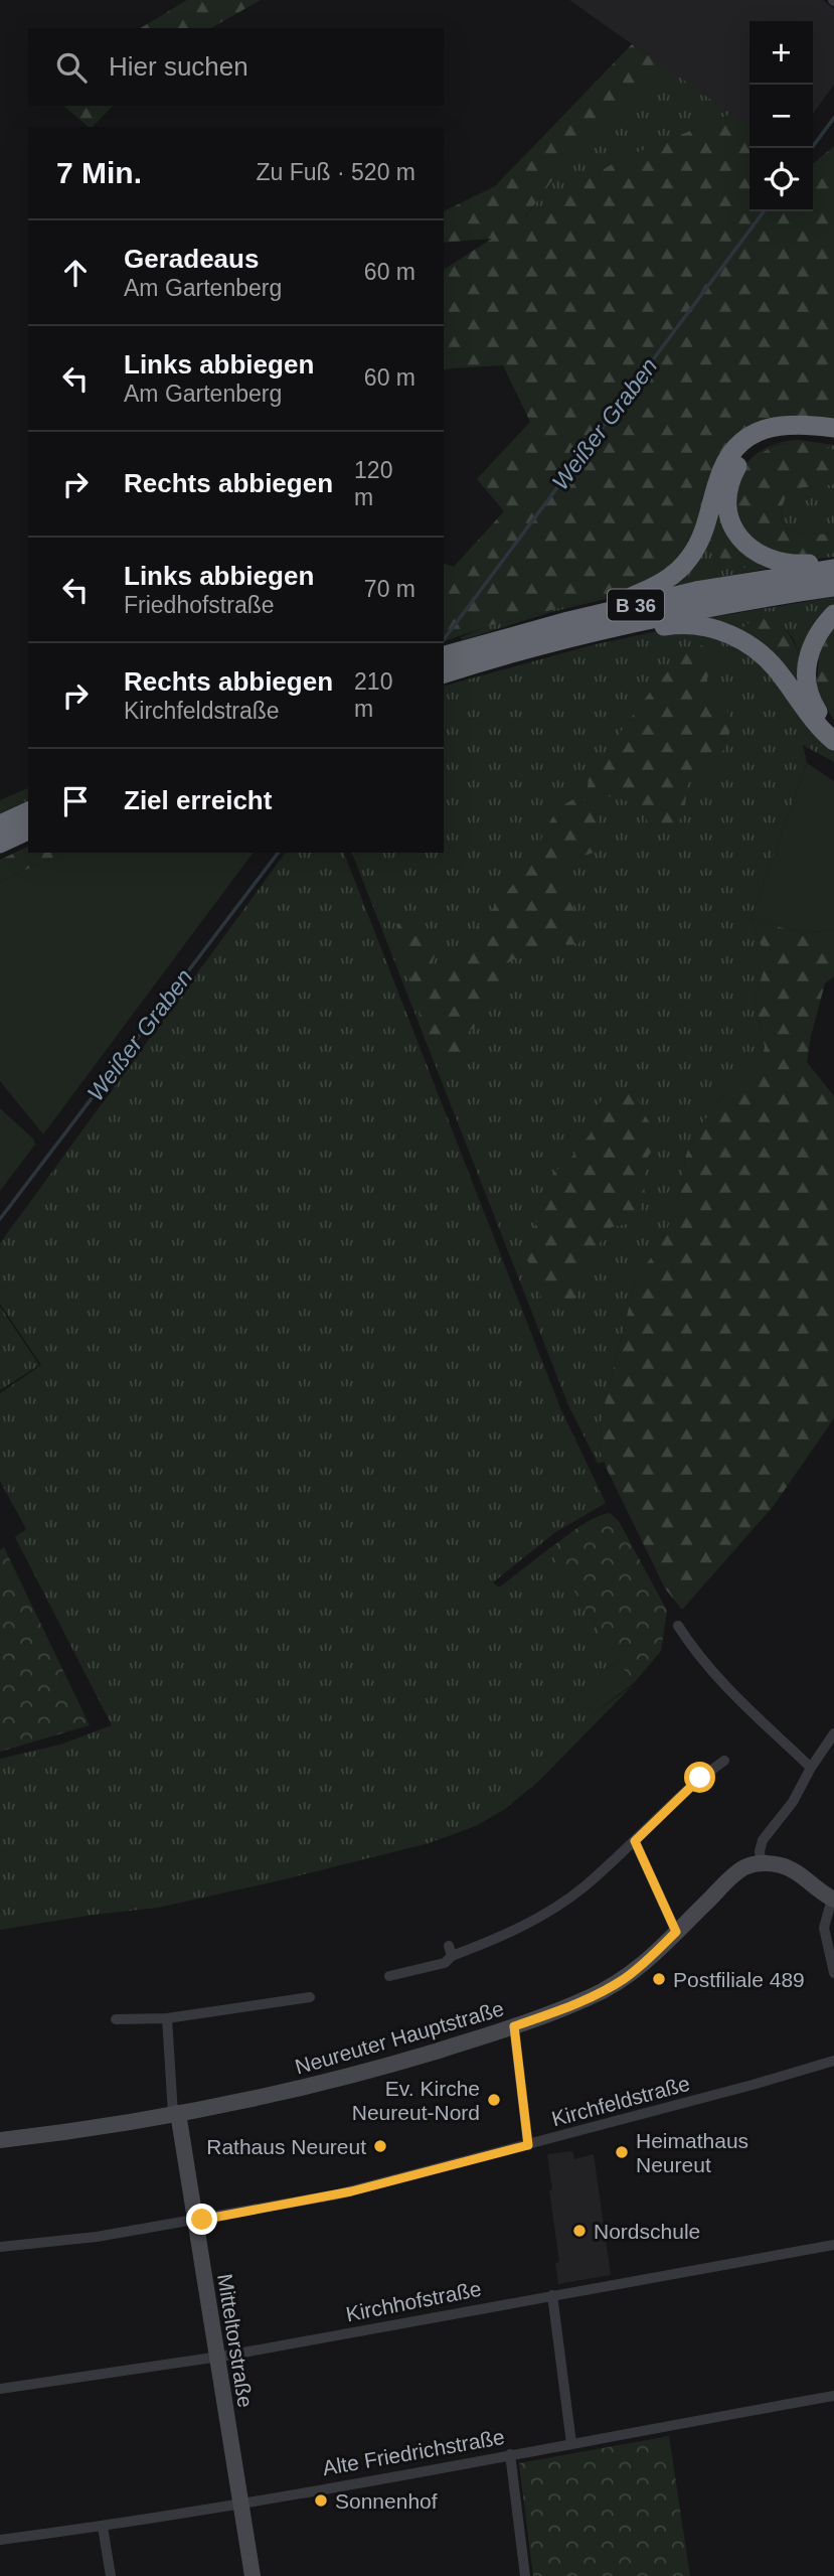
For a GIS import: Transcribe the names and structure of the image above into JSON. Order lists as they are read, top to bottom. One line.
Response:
{"streets":{"highway":["B 36"],"street":["Neureuter Hauptstraße","Kirchfeldstraße","Kirchhofstraße","Mitteltorstraße","Alte Friedrichstraße"]},"crossings":[["Neureuter Hauptstraße","Mitteltorstraße"],["Kirchfeldstraße","Mitteltorstraße"],["Kirchhofstraße","Mitteltorstraße"],["Mitteltorstraße","Alte Friedrichstraße"]],"water":["Weißer Graben"],"places":["Postfiliale 489","Ev. Kirche Neureut-Nord","Rathaus Neureut","Heimathaus Neureut","Nordschule","Sonnenhof"],"page":{"map_buttons":["+","−"],"search":"Hier suchen","heading":["7 Min.","Zu Fuß · 520 m"],"list":[["Geradeaus","Am Gartenberg","60 m"],["Links abbiegen","Am Gartenberg","60 m"],["Rechts abbiegen","120 m"],["Links abbiegen","Friedhofstraße","70 m"],["Rechts abbiegen","Kirchfeldstraße","210 m"],"Ziel erreicht"]}}
